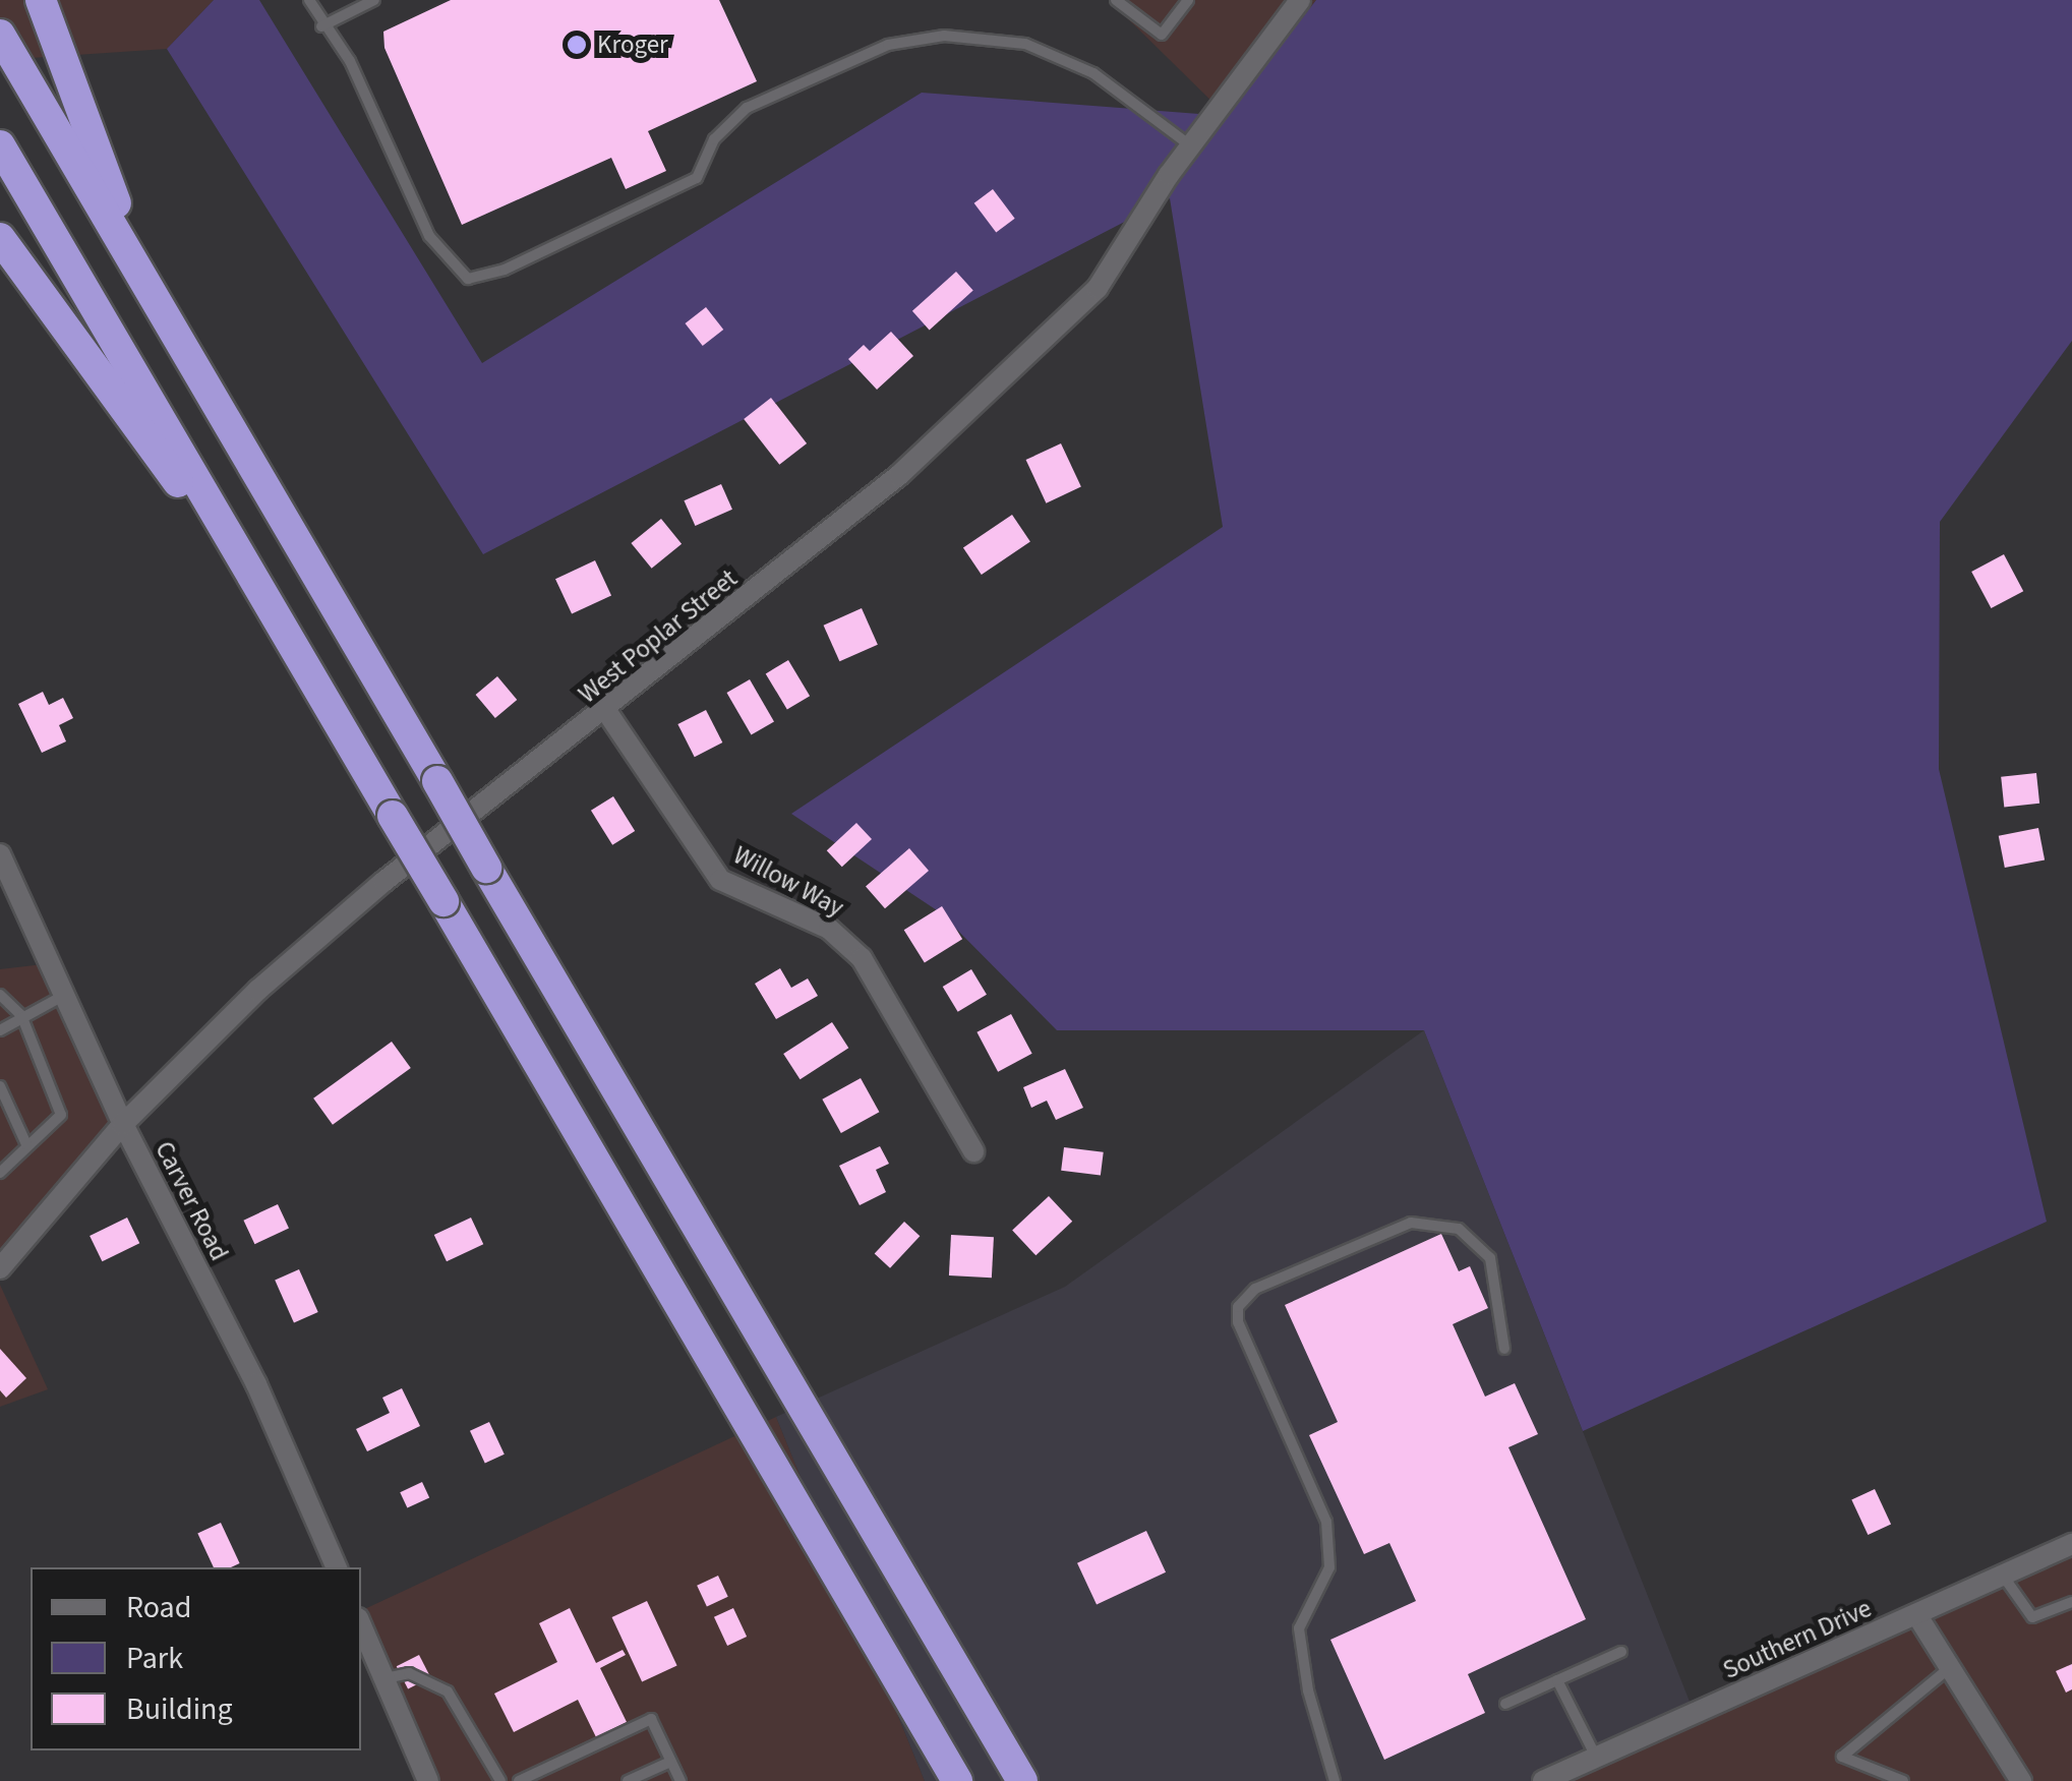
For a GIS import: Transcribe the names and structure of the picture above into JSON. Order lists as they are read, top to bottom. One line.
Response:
{"streets":{"street":["West Poplar Street","Willow Way","Carver Road","Southern Drive"]},"crossings":[["West Poplar Street","Willow Way"],["West Poplar Street","Carver Road"]],"places":["Kroger"],"legend":["Road","Park","Building"]}
